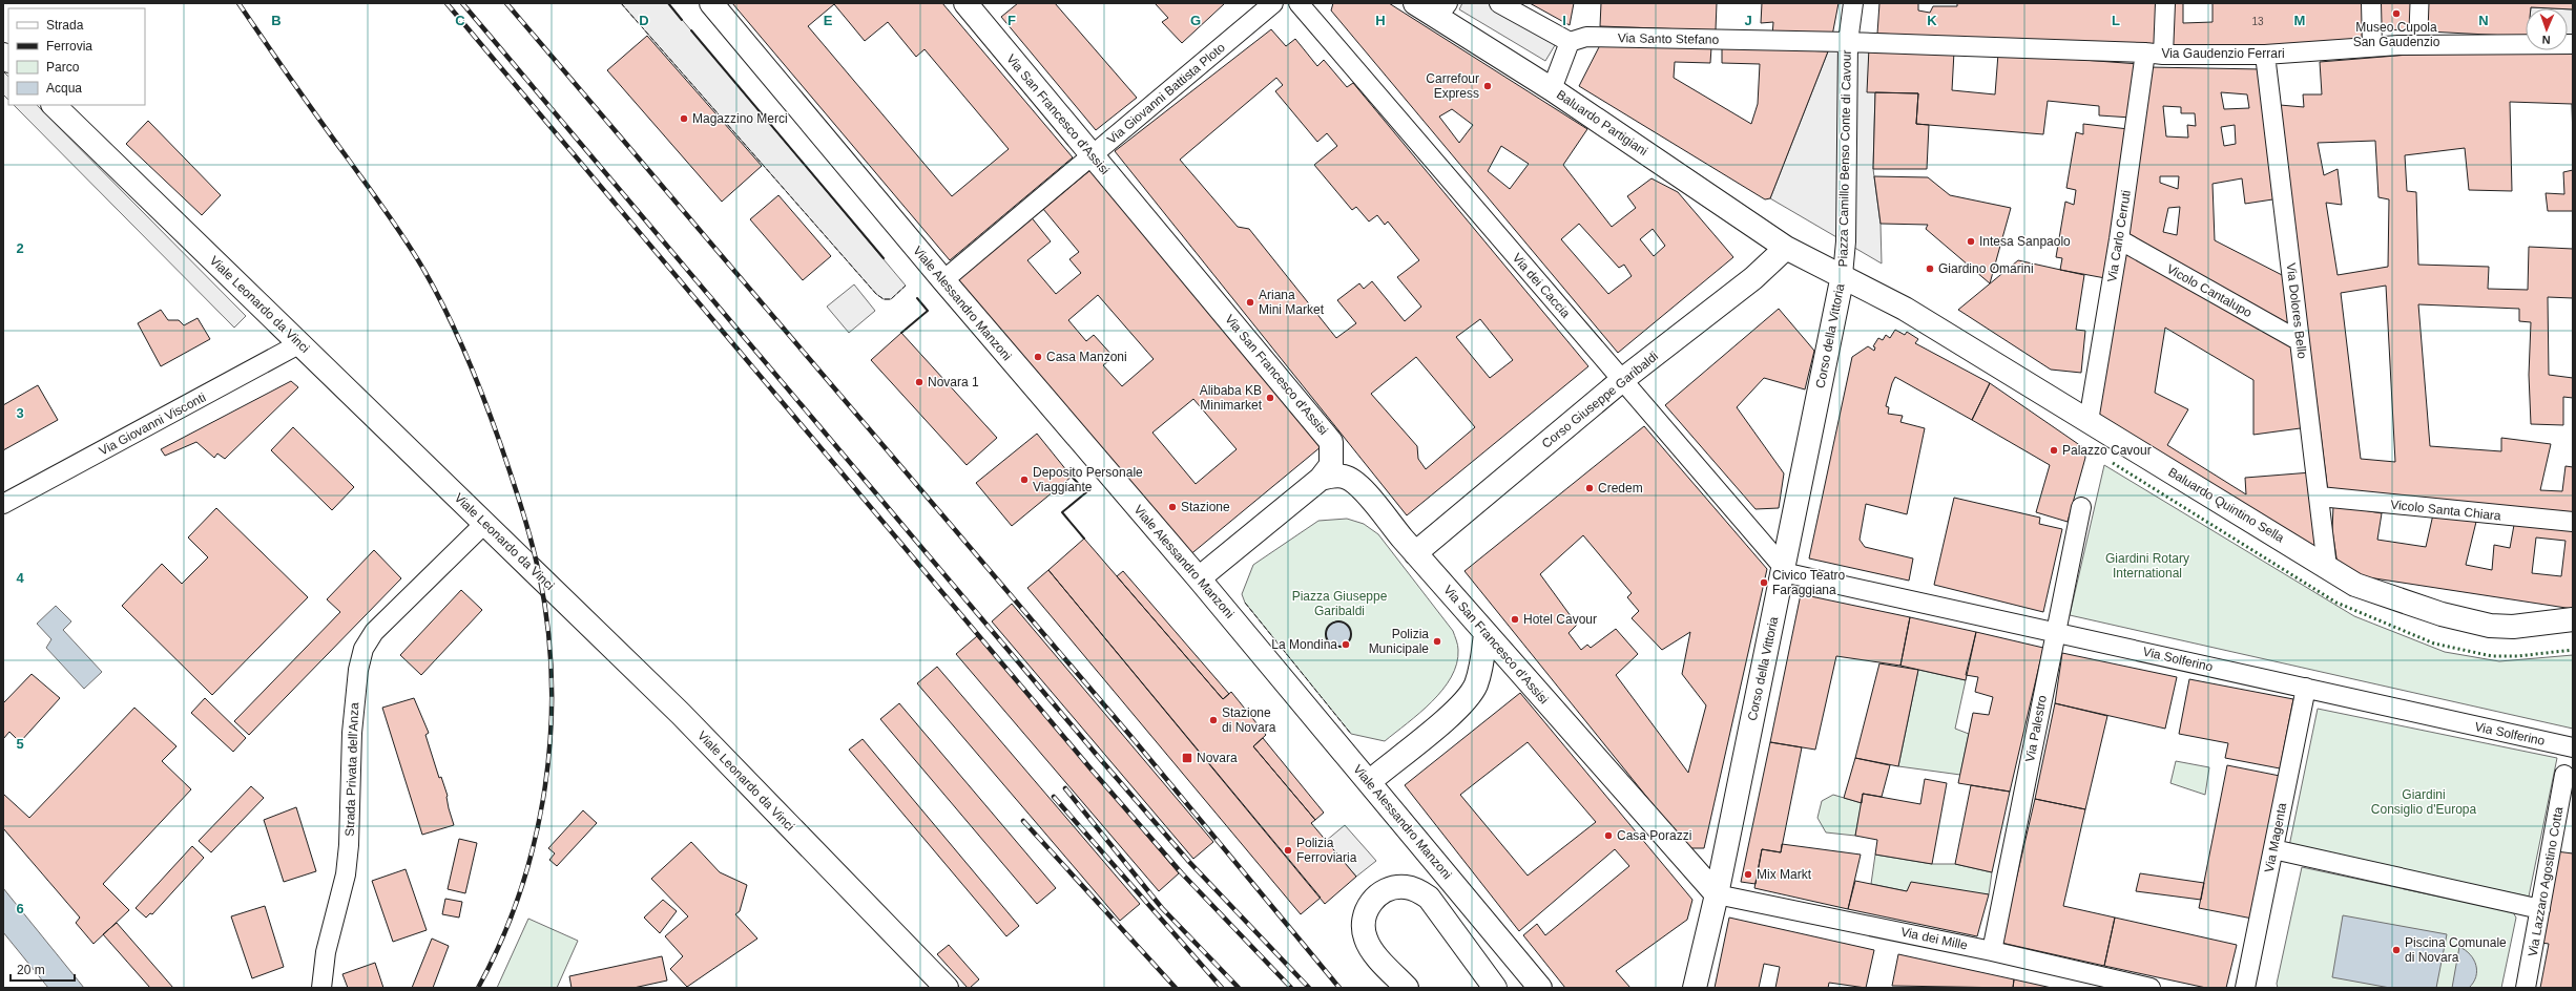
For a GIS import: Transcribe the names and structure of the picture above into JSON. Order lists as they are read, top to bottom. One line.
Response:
{"streets":{"street":["Via Santo Stefano","Via Gaudenzio Ferrari","Via Giovanni Battista Ploto","Via San Francesco d'Assisi","Baluardo Partigiani","Piazza Camillo Benso Conte di Cavour","Via Carlo Cerruti","Via dei Caccia","Vicolo Cantalupo","Viale Alessandro Manzoni","Viale Leonardo da Vinci","Via Dolores Bello","Corso della Vittoria","Corso Giuseppe Garibaldi","Via Giovanni Visconti","Baluardo Quintino Sella","Vicolo Santa Chiara","Via Solferino","Via Palestro","Strada Privata dell'Anza","Via Magenta","Via Lazzaro Agostino Cotta","Via dei Mille"]},"crossings":[["Via Santo Stefano","Via Gaudenzio Ferrari"],["Via Santo Stefano","Piazza Camillo Benso Conte di Cavour"],["Via Gaudenzio Ferrari","Piazza Camillo Benso Conte di Cavour"],["Via Gaudenzio Ferrari","Via Carlo Cerruti"],["Via Gaudenzio Ferrari","Via Dolores Bello"],["Via Giovanni Battista Ploto","Via San Francesco d'Assisi"],["Via Giovanni Battista Ploto","Viale Alessandro Manzoni"],["Via San Francesco d'Assisi","Corso della Vittoria"],["Via San Francesco d'Assisi","Corso Giuseppe Garibaldi"],["Via San Francesco d'Assisi","Via dei Mille"],["Baluardo Partigiani","Piazza Camillo Benso Conte di Cavour"],["Baluardo Partigiani","Corso della Vittoria"],["Baluardo Partigiani","Corso Giuseppe Garibaldi"],["Baluardo Partigiani","Baluardo Quintino Sella"],["Piazza Camillo Benso Conte di Cavour","Corso della Vittoria"],["Piazza Camillo Benso Conte di Cavour","Baluardo Quintino Sella"],["Via Carlo Cerruti","Vicolo Cantalupo"],["Via Carlo Cerruti","Baluardo Quintino Sella"],["Via dei Caccia","Corso della Vittoria"],["Via dei Caccia","Corso Giuseppe Garibaldi"],["Via dei Caccia","Via Solferino"],["Vicolo Cantalupo","Via Dolores Bello"],["Viale Leonardo da Vinci","Via Giovanni Visconti"],["Viale Leonardo da Vinci","Strada Privata dell'Anza"],["Via Dolores Bello","Baluardo Quintino Sella"],["Via Dolores Bello","Vicolo Santa Chiara"],["Corso della Vittoria","Baluardo Quintino Sella"],["Corso della Vittoria","Via Solferino"],["Corso della Vittoria","Via dei Mille"],["Via Solferino","Via Palestro"],["Via Solferino","Via Magenta"],["Via Palestro","Via dei Mille"]],"parks":["Giardini Rotary International","Piazza Giuseppe Garibaldi","Giardini Consiglio d'Europa"],"places":{"other":["Museo Cupola San Gaudenzio","Carrefour Express","Magazzino Merci","Intesa Sanpaolo","Giardino Omarini","Ariana Mini Market","Casa Manzoni","Novara 1","Alibaba KB Minimarket","Palazzo Cavour","Deposito Personale Viaggiante","Credem","Stazione","Civico Teatro Faraggiana","Hotel Cavour","Polizia Municipale","La Mondina","Stazione di Novara","Casa Porazzi","Polizia Ferroviaria","Mix Markt","Piscina Comunale di Novara"],"transit":["Novara"]},"house_numbers":["13"],"legend":["Strada","Ferrovia","Parco","Acqua"],"scale_bar":"20 m","north":"bottom","grid":{"columns":["B","C","D","E","F","G","H","I","J","K","L","M","N"],"rows":["2","3","4","5","6"]}}
